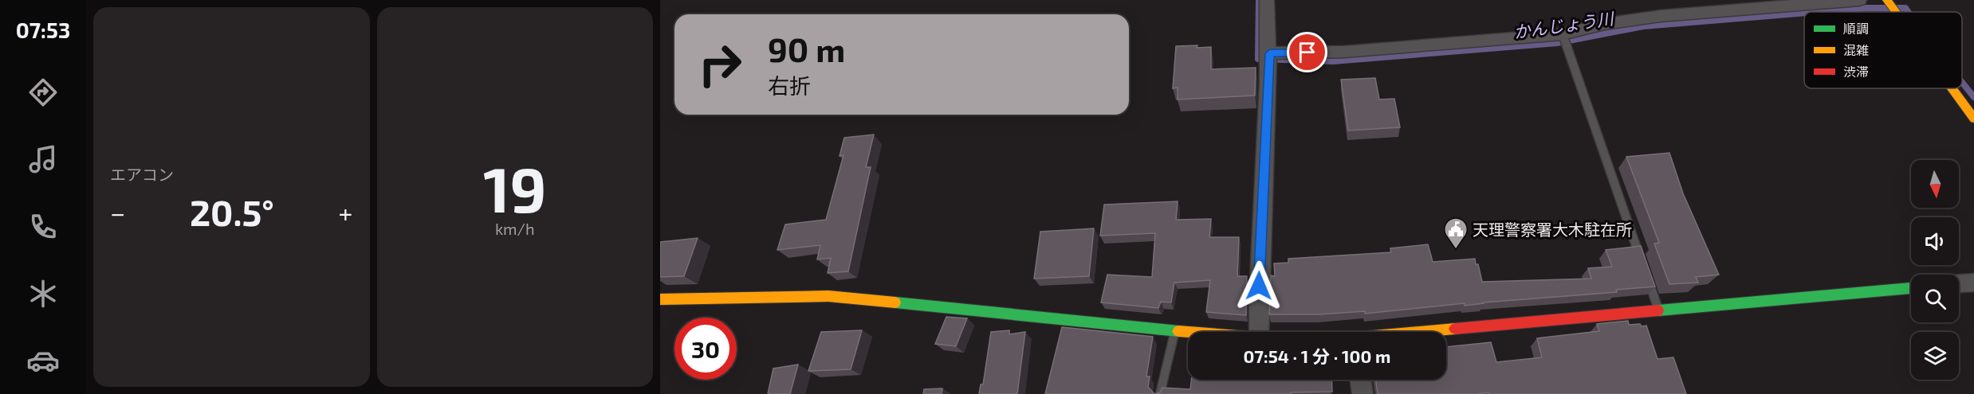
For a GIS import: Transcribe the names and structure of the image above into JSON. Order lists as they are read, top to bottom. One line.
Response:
{"water":["かんじょう川"],"places":{"public building":["天理警察署大木駐在所"]},"legend":["順調","混雑","渋滞"],"north":"bottom","page":{"tabs":"07:53","tile":["エアコン",["19","km/h"]],"turn":["90 m","右折"],"heat":["−","20.5°","+"],"limit":"30","trip":"07:54 · 1 分 · 100 m"}}
